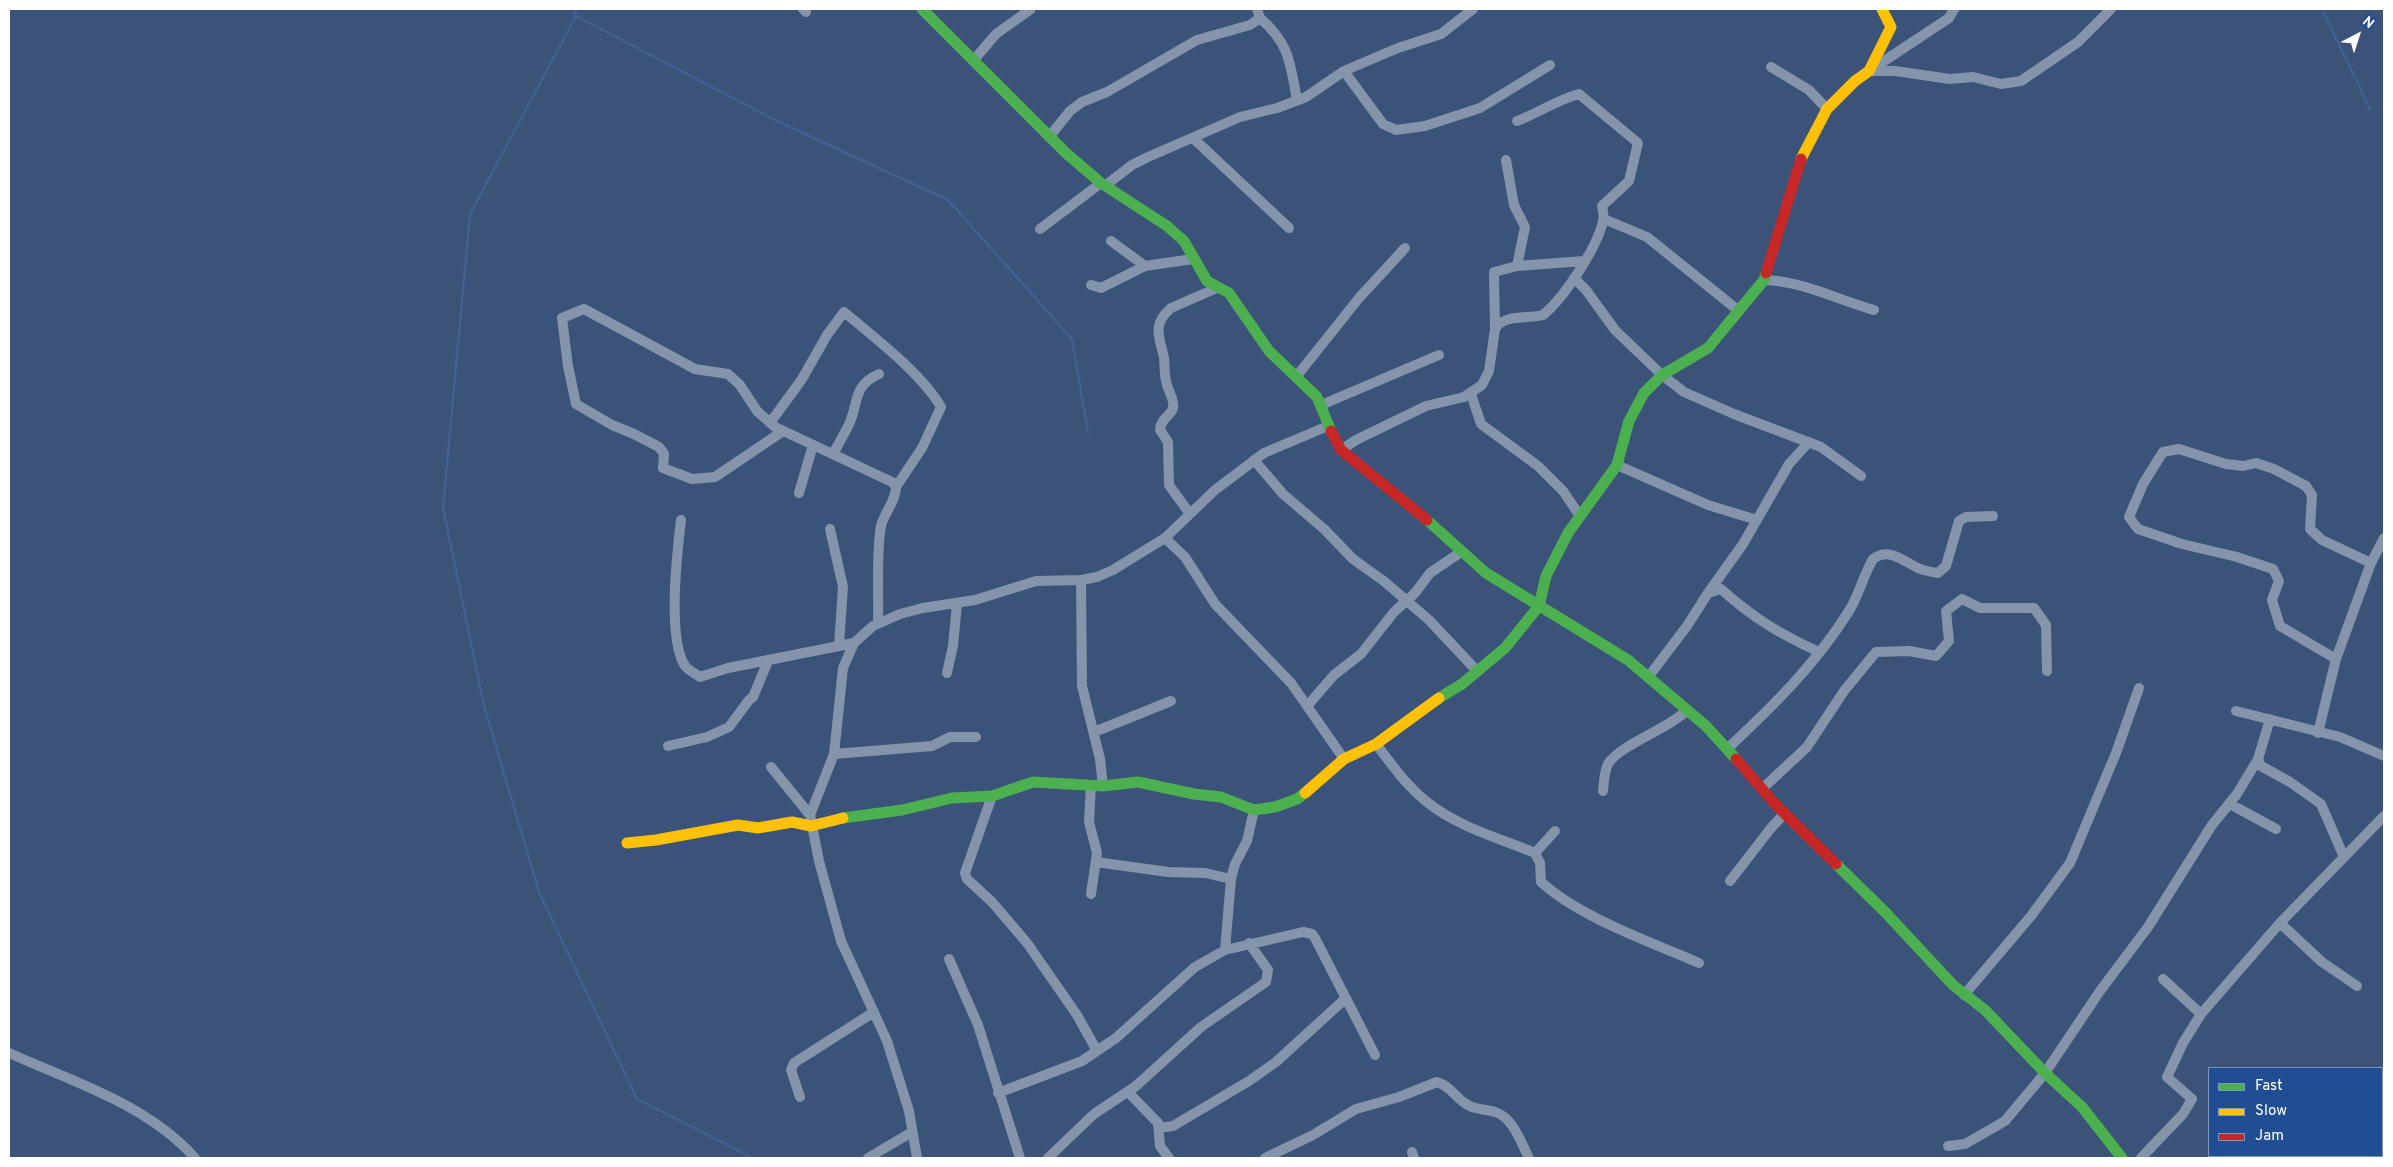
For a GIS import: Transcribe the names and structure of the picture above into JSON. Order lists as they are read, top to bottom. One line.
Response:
{"legend":["Fast","Slow","Jam"],"north":"top right"}
